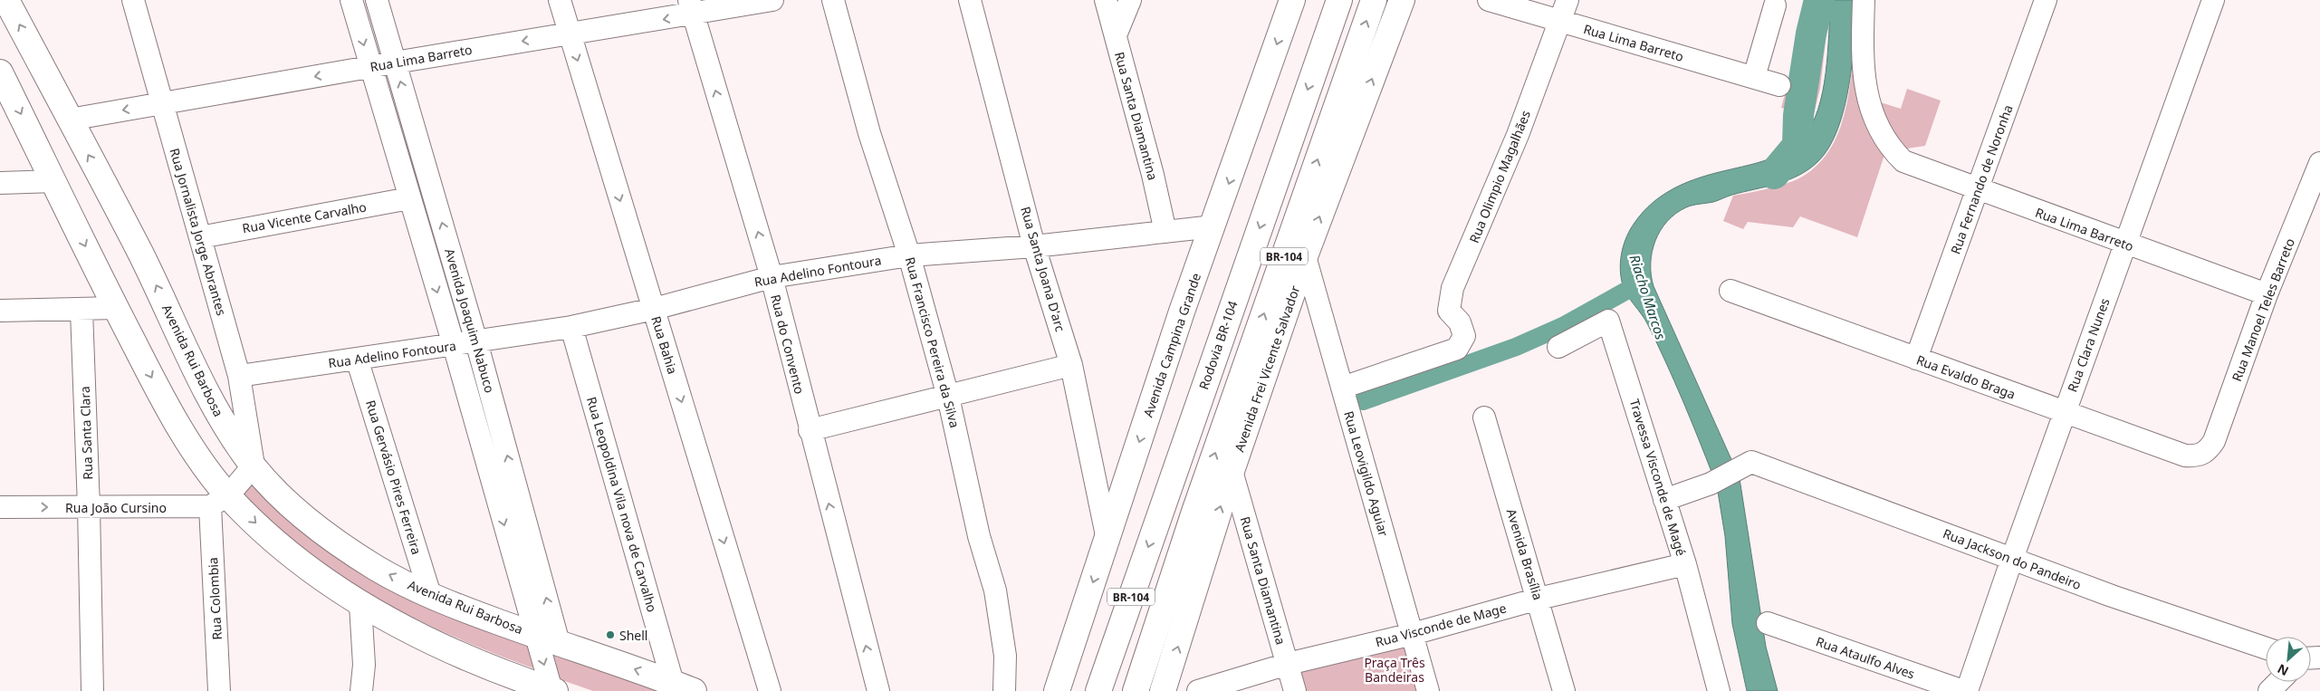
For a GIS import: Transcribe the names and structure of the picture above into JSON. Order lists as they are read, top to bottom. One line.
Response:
{"streets":{"main road":["BR-104","Avenida Campina Grande","Rodovia BR-104","Avenida Rui Barbosa","Avenida Frei Vicente Salvador"],"street":["Rua Lima Barreto","Rua Santa Diamantina","Rua Olimpio Magalhães","Rua Fernando de Noronha","Rua Vicente Carvalho","Rua Jornalista Jorge Abrantes","Rua Santa Joana D'arc","Rua Adelino Fontoura","Rua Manoel Teles Barreto","Avenida Joaquim Nabuco","Rua Francisco Pereira da Silva","Rua do Convento","Rua Bahia","Rua Clara Nunes","Rua Evaldo Braga","Rua Santa Clara","Rua Leovigildo Aguiar","Rua Gervásio Pires Ferreira","Travessa Visconde de Magé","Rua Leopoldina Vila nova de Carvalho","Rua João Cursino","Avenida Brasília","Rua Jackson do Pandeiro","Rua Colombia","Rua Visconde de Mage","Rua Ataulfo Alves"]},"crossings":[["Rua Lima Barreto","Rua Olimpio Magalhães"],["Rua Lima Barreto","Rua Fernando de Noronha"],["Rua Lima Barreto","Rua Jornalista Jorge Abrantes"],["Rua Lima Barreto","Rua Manoel Teles Barreto"],["Rua Lima Barreto","Avenida Joaquim Nabuco"],["Rua Lima Barreto","Rua do Convento"],["Rua Lima Barreto","Rua Bahia"],["Rua Lima Barreto","Rua Clara Nunes"],["Rua Lima Barreto","Avenida Rui Barbosa"],["Rua Santa Diamantina","Rua Adelino Fontoura"],["Rua Santa Diamantina","Avenida Frei Vicente Salvador"],["Rua Santa Diamantina","Rua Visconde de Mage"],["Rua Olimpio Magalhães","Rua Leovigildo Aguiar"],["Rua Fernando de Noronha","Rua Evaldo Braga"],["Rua Vicente Carvalho","Rua Jornalista Jorge Abrantes"],["Rua Vicente Carvalho","Avenida Joaquim Nabuco"],["Rua Jornalista Jorge Abrantes","Rua Adelino Fontoura"],["Rua Jornalista Jorge Abrantes","Avenida Rui Barbosa"],["Rua Santa Joana D'arc","Rua Adelino Fontoura"],["Rua Santa Joana D'arc","Avenida Campina Grande"],["Rua Adelino Fontoura","Avenida Joaquim Nabuco"],["Rua Adelino Fontoura","Rua Francisco Pereira da Silva"],["Rua Adelino Fontoura","Rua do Convento"],["Rua Adelino Fontoura","Rua Bahia"],["Rua Adelino Fontoura","Avenida Campina Grande"],["Rua Adelino Fontoura","Rua Gervásio Pires Ferreira"],["Rua Adelino Fontoura","Rua Leopoldina Vila nova de Carvalho"],["Rua Manoel Teles Barreto","Rua Evaldo Braga"],["Avenida Joaquim Nabuco","Avenida Rui Barbosa"],["Rua Clara Nunes","Rua Evaldo Braga"],["Rua Clara Nunes","Rua Jackson do Pandeiro"],["Rua Clara Nunes","Rua Ataulfo Alves"],["Avenida Rui Barbosa","Rua Gervásio Pires Ferreira"],["Avenida Rui Barbosa","Rua Leopoldina Vila nova de Carvalho"],["Avenida Frei Vicente Salvador","Rua Leovigildo Aguiar"],["Rua Santa Clara","Rua João Cursino"],["Rua Leovigildo Aguiar","Rua Visconde de Mage"],["Travessa Visconde de Magé","Rua Jackson do Pandeiro"],["Travessa Visconde de Magé","Rua Visconde de Mage"],["Rua João Cursino","Rua Colombia"],["Avenida Brasília","Rua Visconde de Mage"]],"one_way":["Rua Lima Barreto","Rua do Convento","Rua Bahia","Rua João Cursino"],"water":["Riacho Marcos"],"parks":["Praça Três Bandeiras"],"places":["Shell"],"north":"bottom left"}
